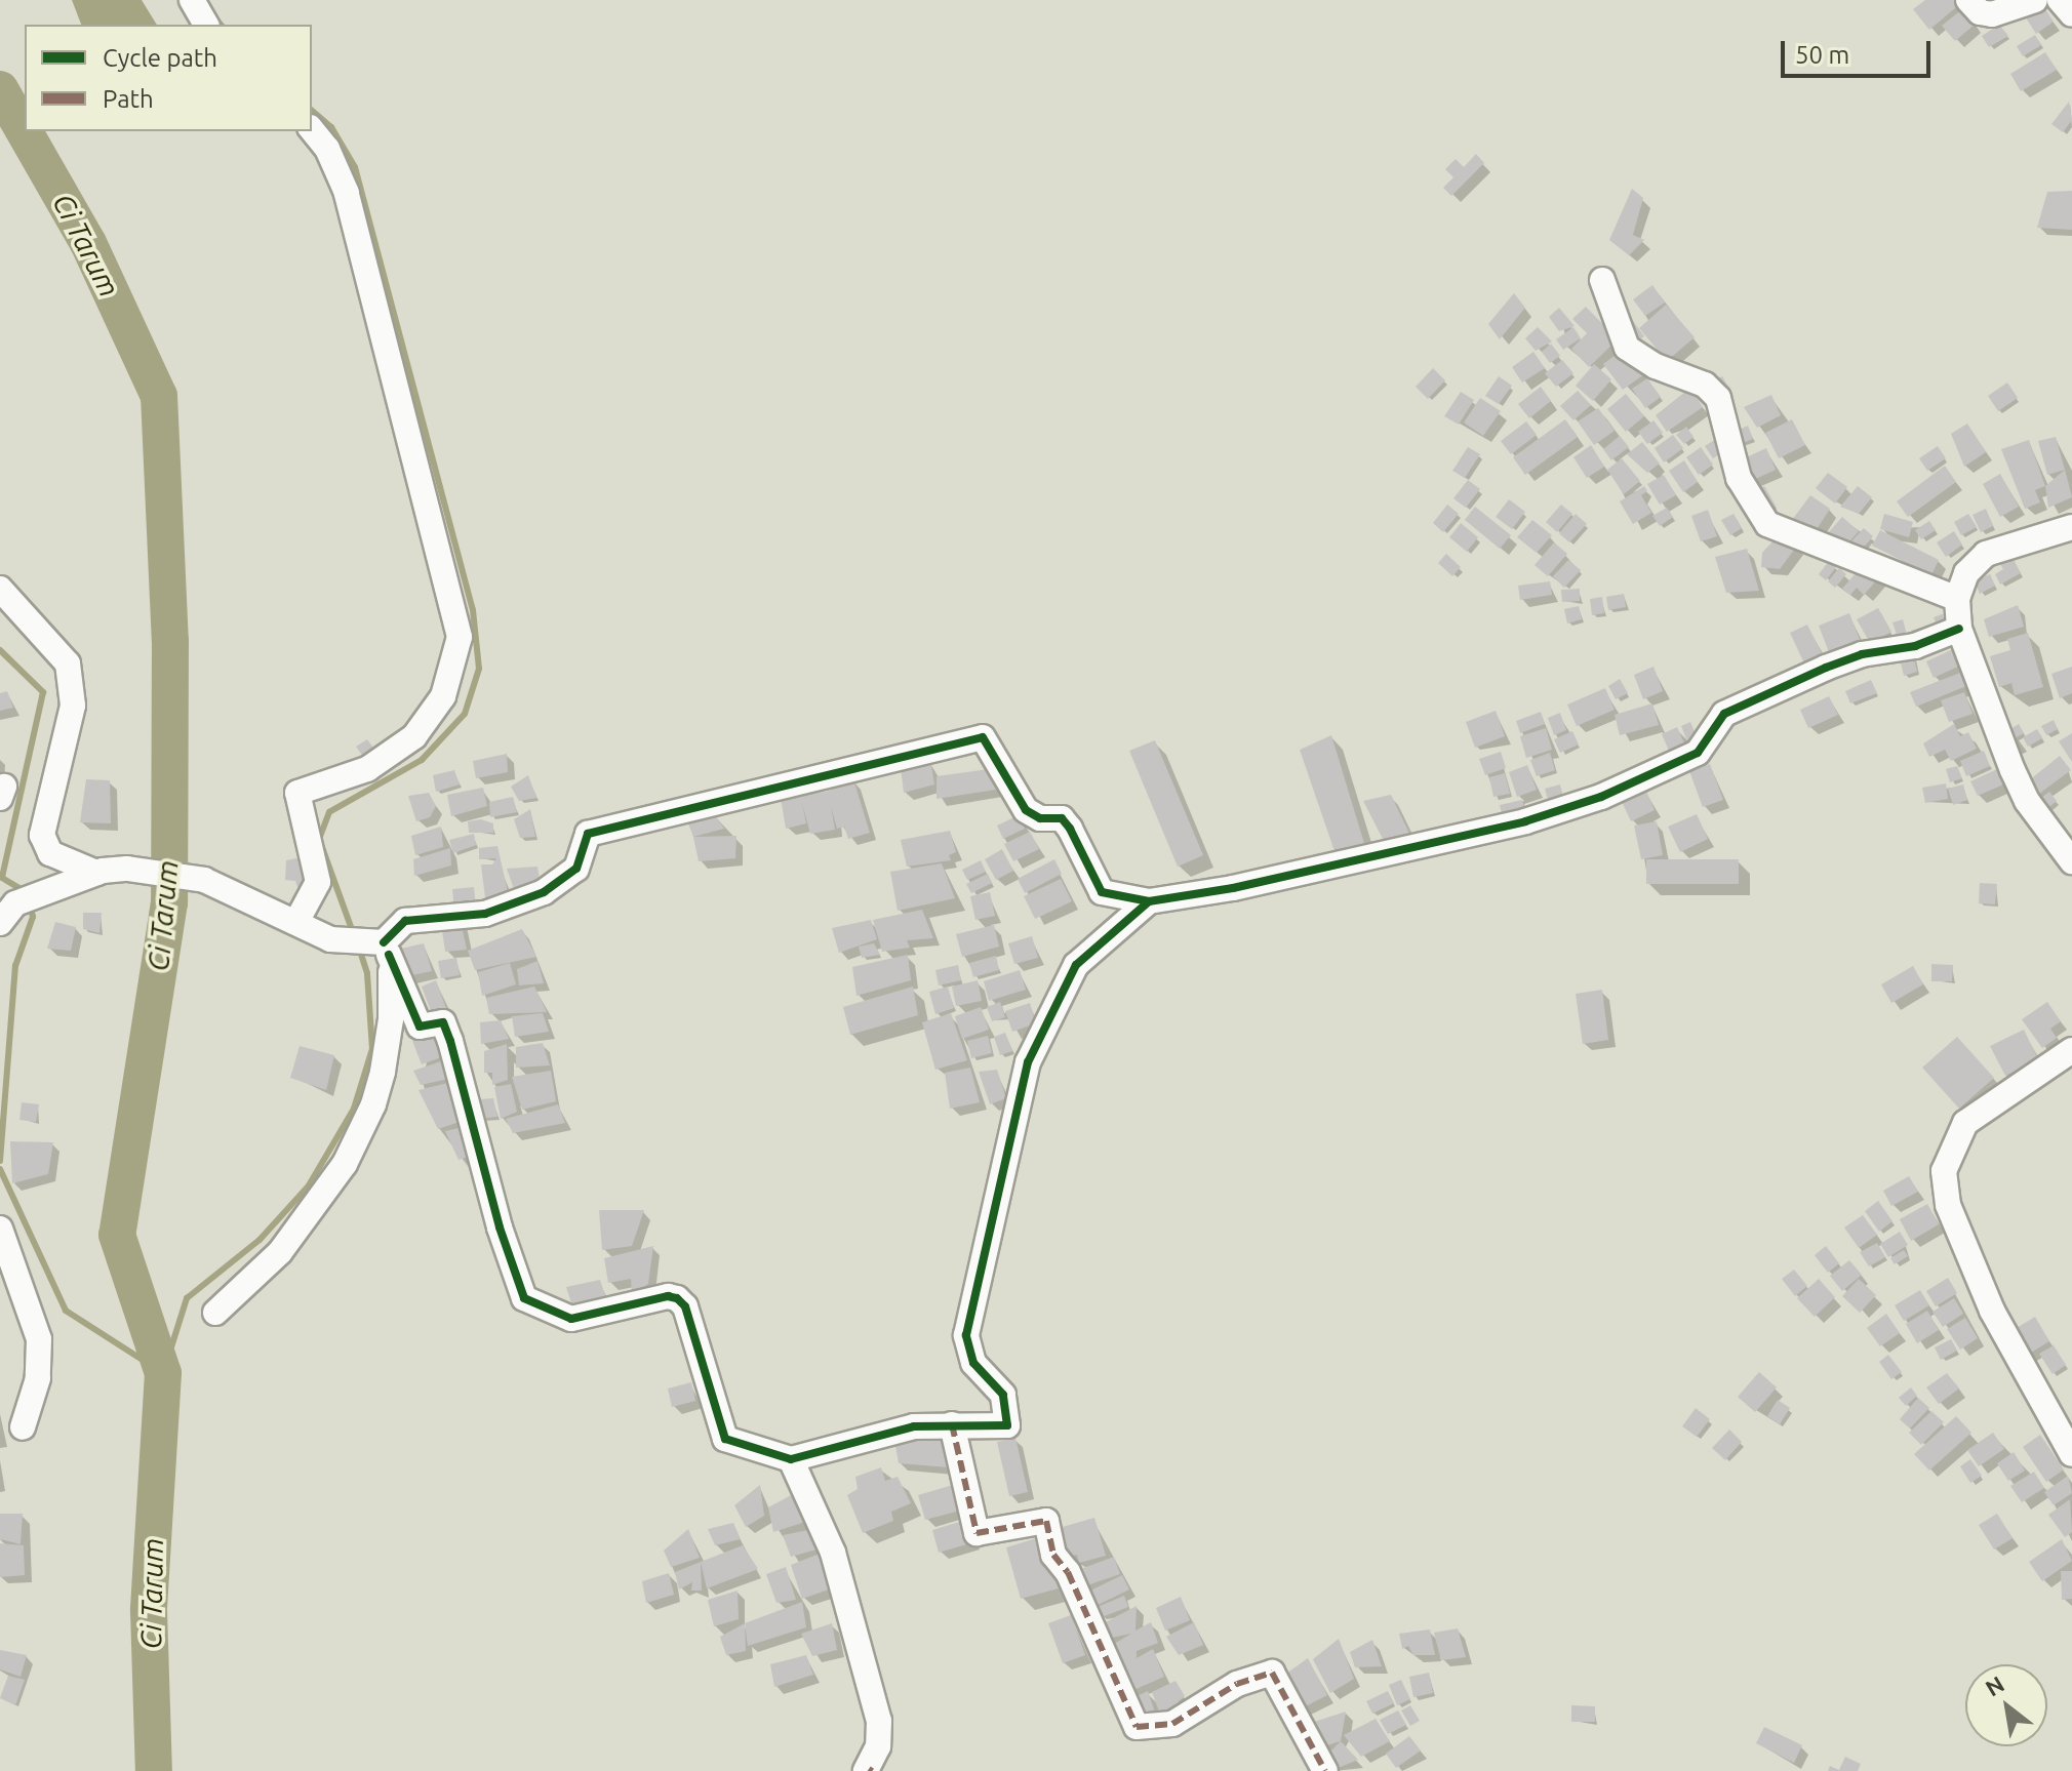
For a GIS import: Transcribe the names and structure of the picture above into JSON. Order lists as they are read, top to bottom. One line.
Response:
{"water":["Ci Tarum"],"legend":["Cycle path","Path"],"scale_bar":"50 m","north":"top left"}
